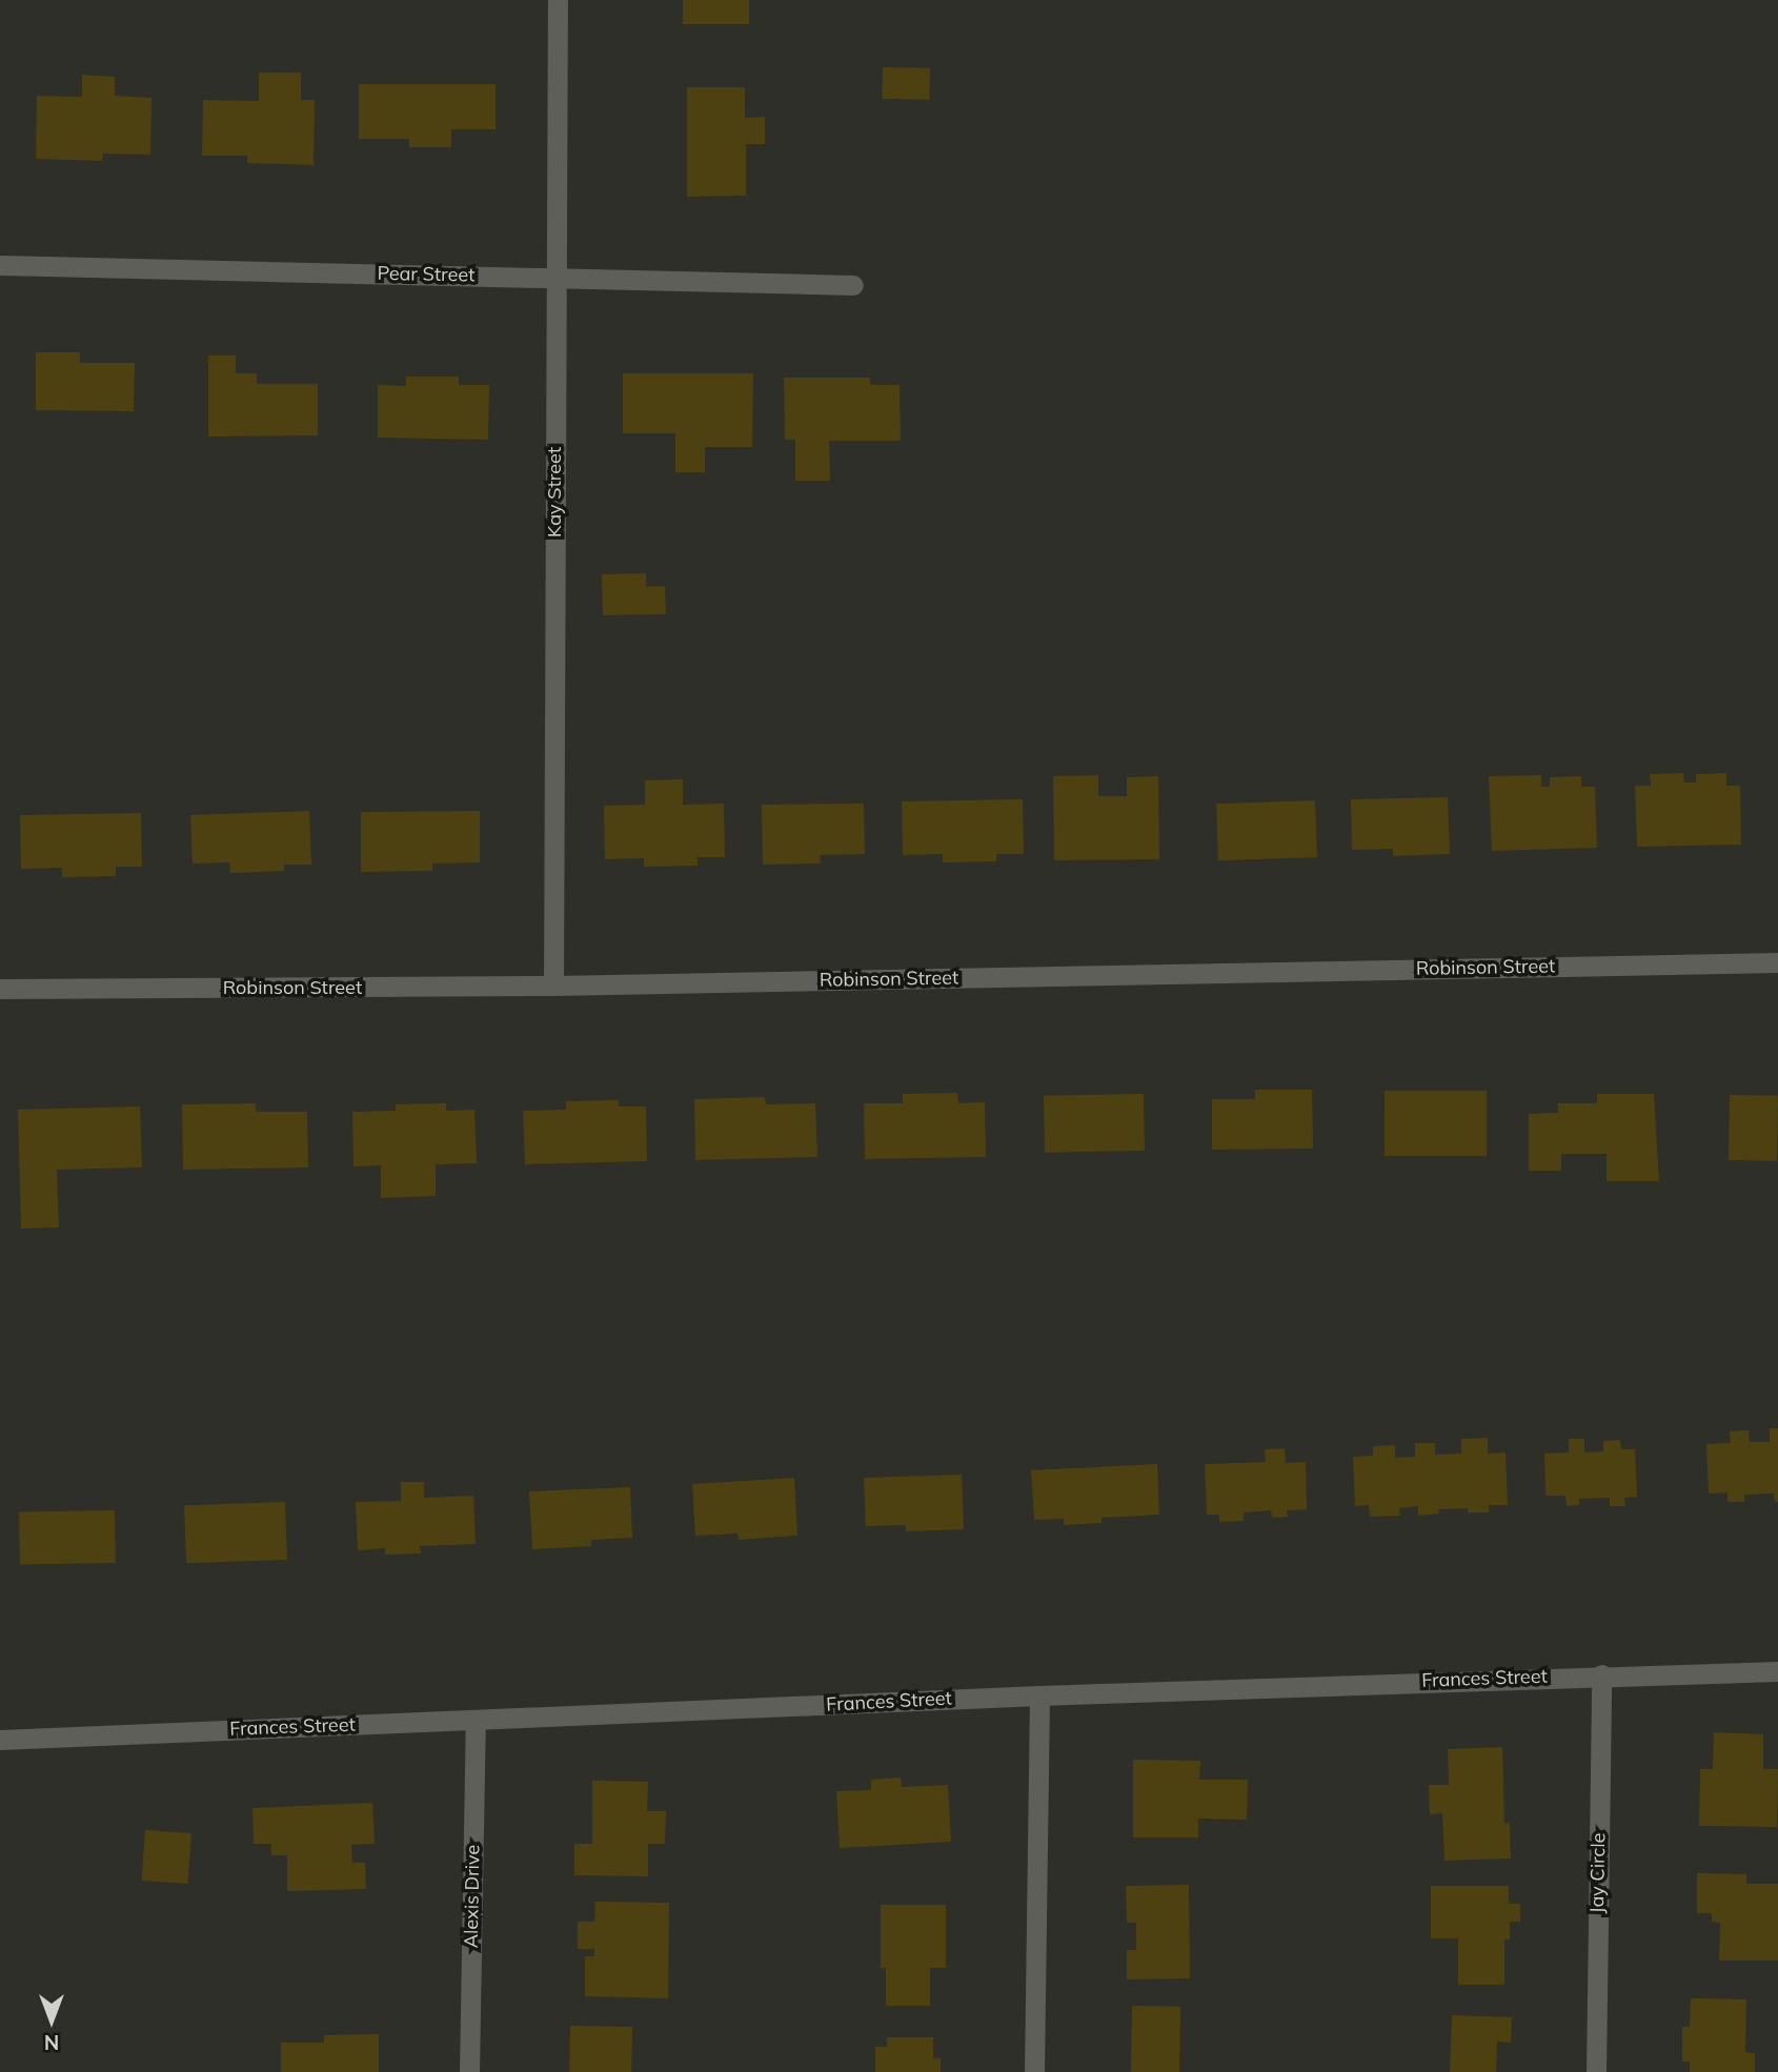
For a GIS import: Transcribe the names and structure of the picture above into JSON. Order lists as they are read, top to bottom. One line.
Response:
{"streets":{"street":["Pear Street","Kay Street","Robinson Street","Frances Street","Jay Circle","Alexis Drive"]},"crossings":[["Pear Street","Kay Street"],["Kay Street","Robinson Street"],["Frances Street","Jay Circle"],["Frances Street","Alexis Drive"]],"north":"bottom"}
